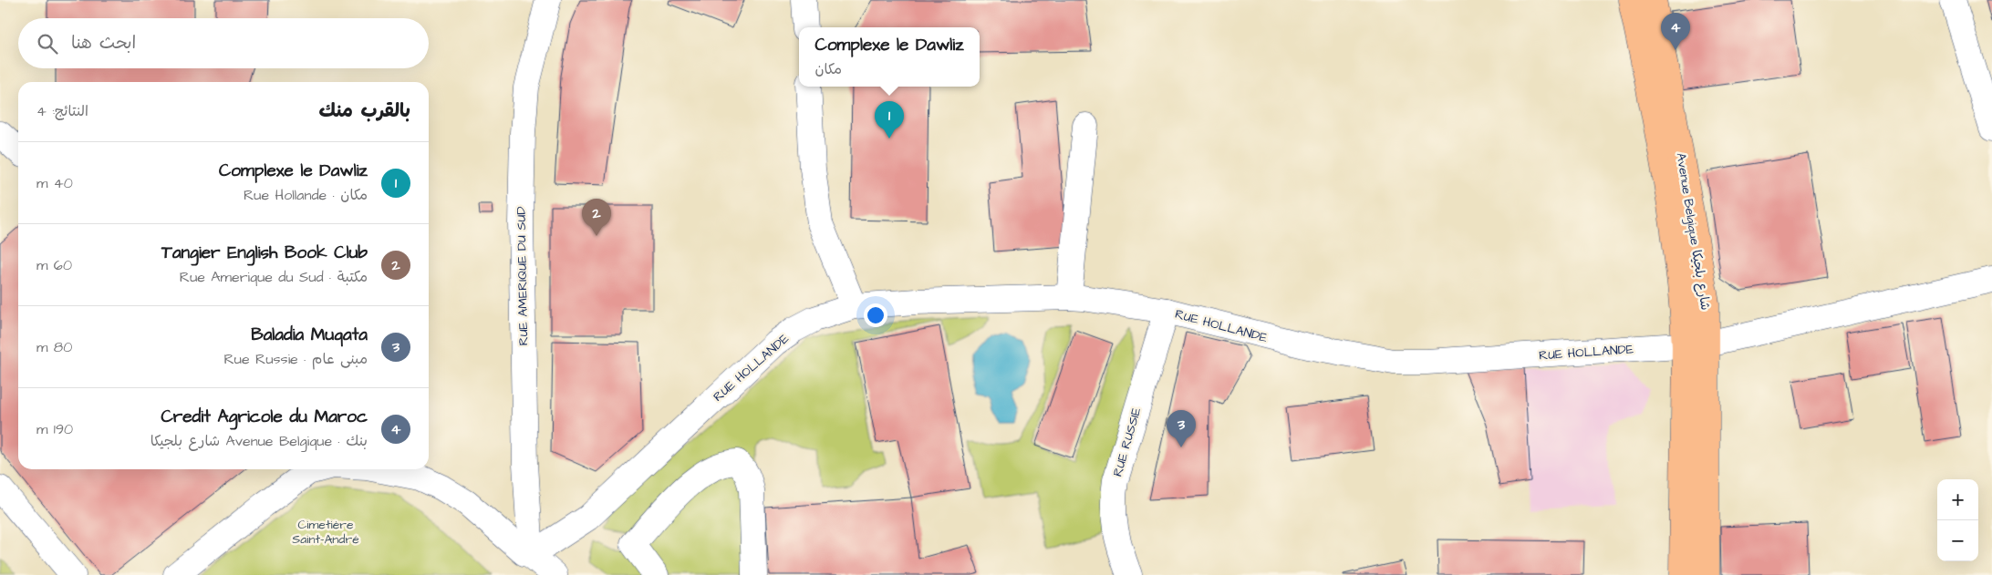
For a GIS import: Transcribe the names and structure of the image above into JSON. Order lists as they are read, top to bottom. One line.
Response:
{"streets":{"main road":["Avenue Belgique شارع بلجيكا"],"street":["RUE AMERIQUE DU SUD","RUE HOLLANDE","RUE RUSSIE"]},"crossings":[["Avenue Belgique شارع بلجيكا","RUE HOLLANDE"],["RUE AMERIQUE DU SUD","RUE HOLLANDE"],["RUE HOLLANDE","RUE RUSSIE"]],"parks":["Cimetière Saint-André"],"page":{"pins":["4","1","2","3"],"search":"ابحث هنا","popup":["Complexe le Dawliz","مكان"],"heading":["بالقرب منك","النتائج: 4"],"list":[{"mark":"1","name":"Complexe le Dawliz","note":"مكان · Rue Hollande","value":"40 m"},{"mark":"2","name":"Tangier English Book Club","note":"مكتبة · Rue Amerique du Sud","value":"60 m"},{"mark":"3","name":"Baladia Muqata","note":"مبنى عام · Rue Russie","value":"80 m"},{"mark":"4","name":"Credit Agricole du Maroc","note":"بنك · Avenue Belgique شارع بلجيكا","value":"190 m"}],"map_buttons":["+","−"]}}
